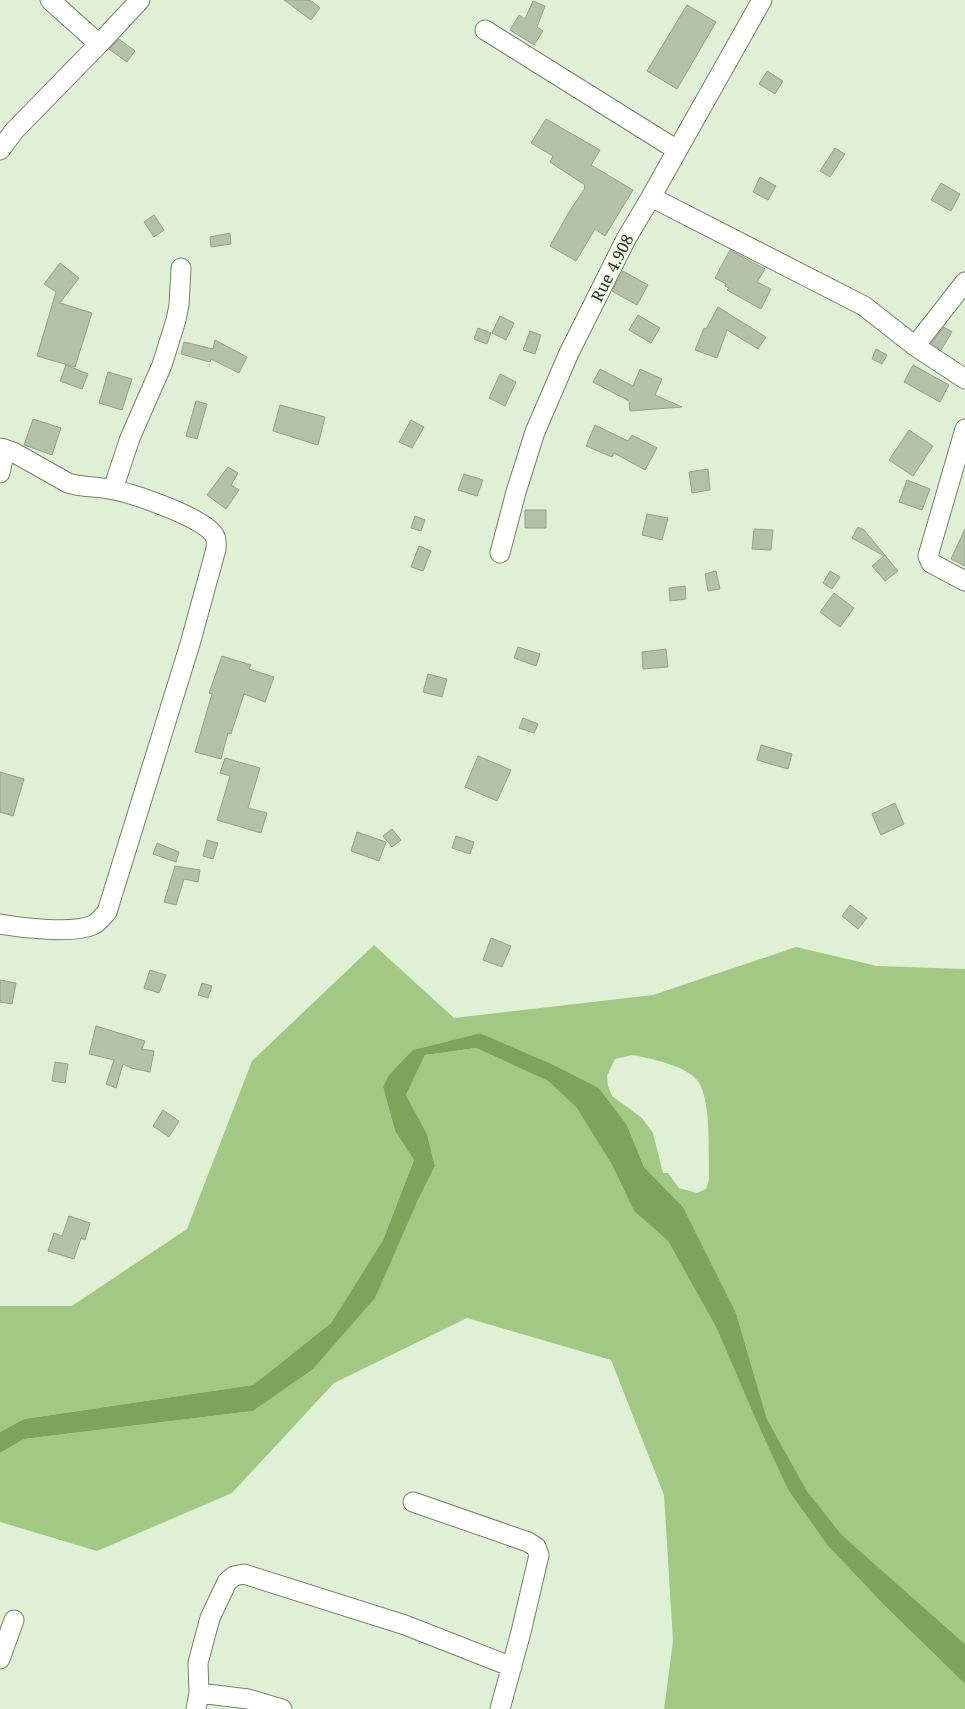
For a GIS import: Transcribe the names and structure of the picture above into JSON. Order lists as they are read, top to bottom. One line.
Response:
{"streets":{"street":["Rue 4.908"]}}
